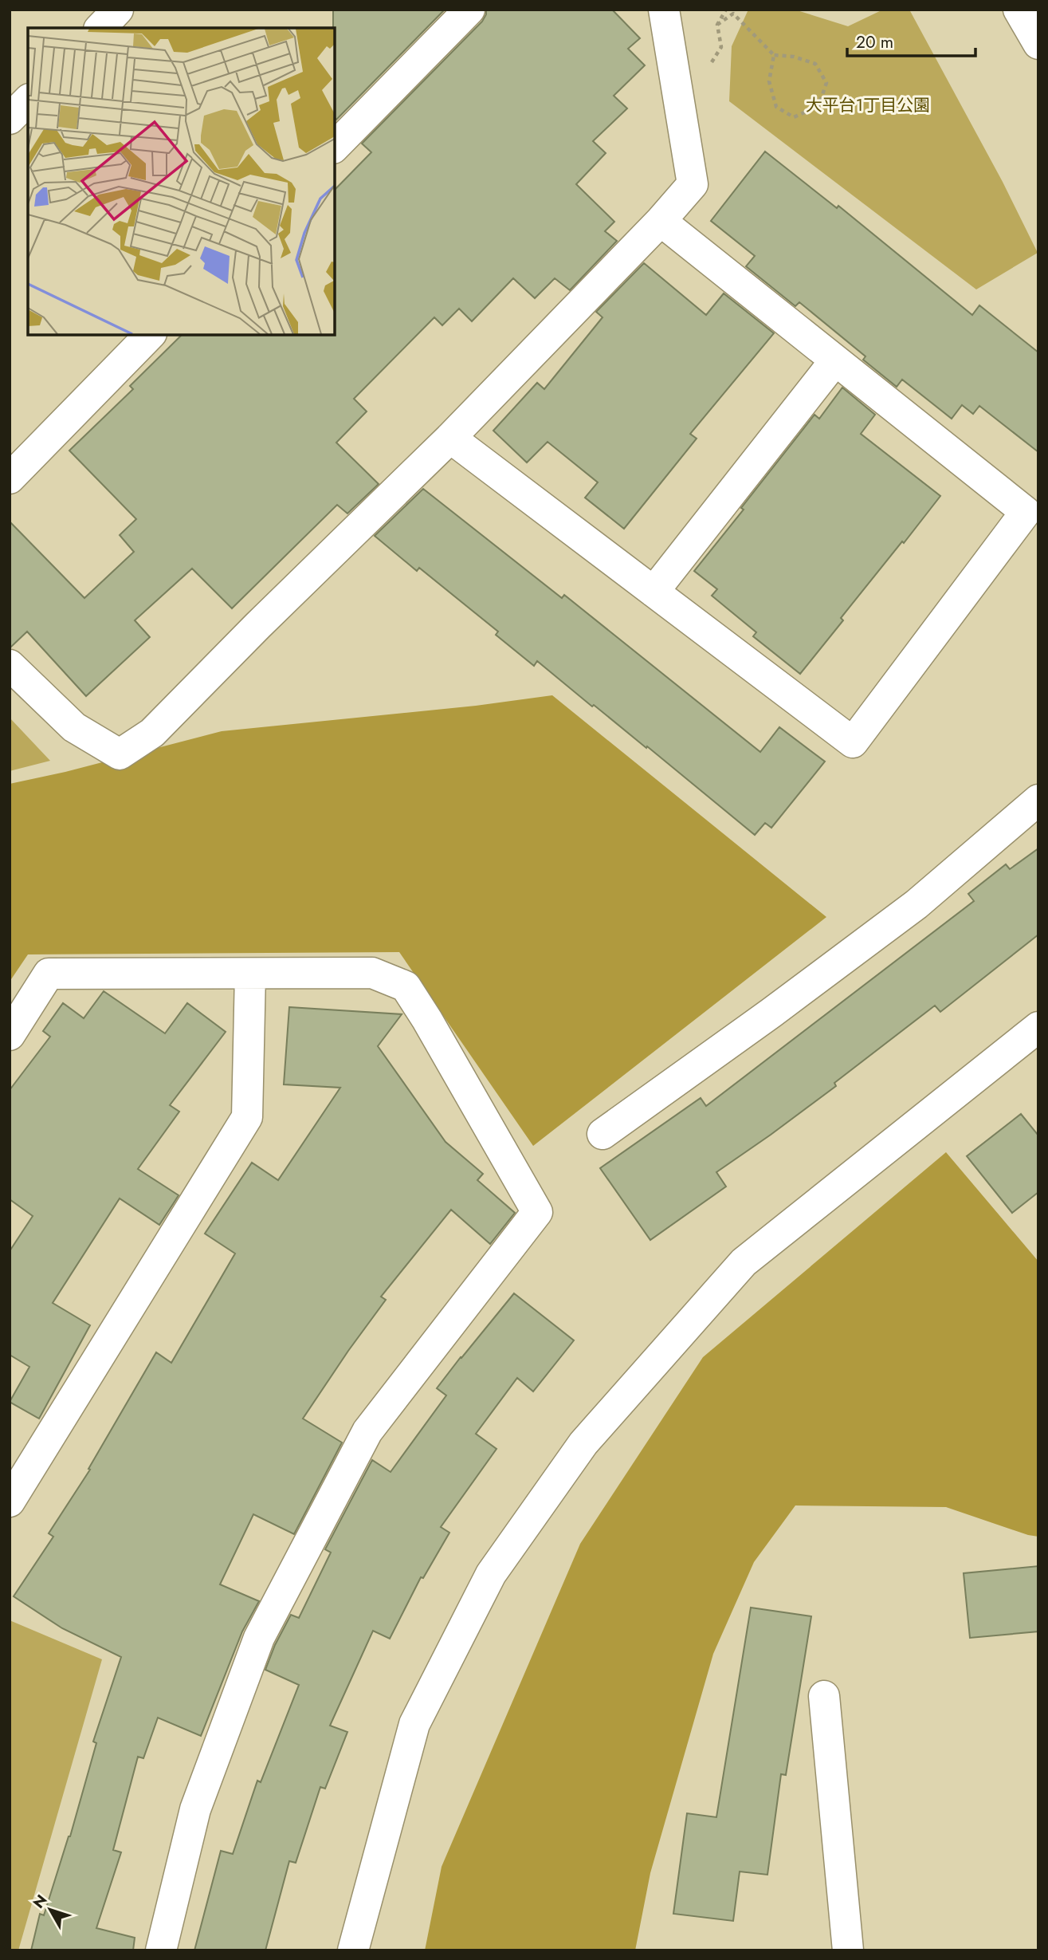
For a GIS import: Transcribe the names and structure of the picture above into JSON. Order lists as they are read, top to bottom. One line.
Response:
{"parks":["大平台1丁目公園"],"scale_bar":"20 m","north":"top left"}
